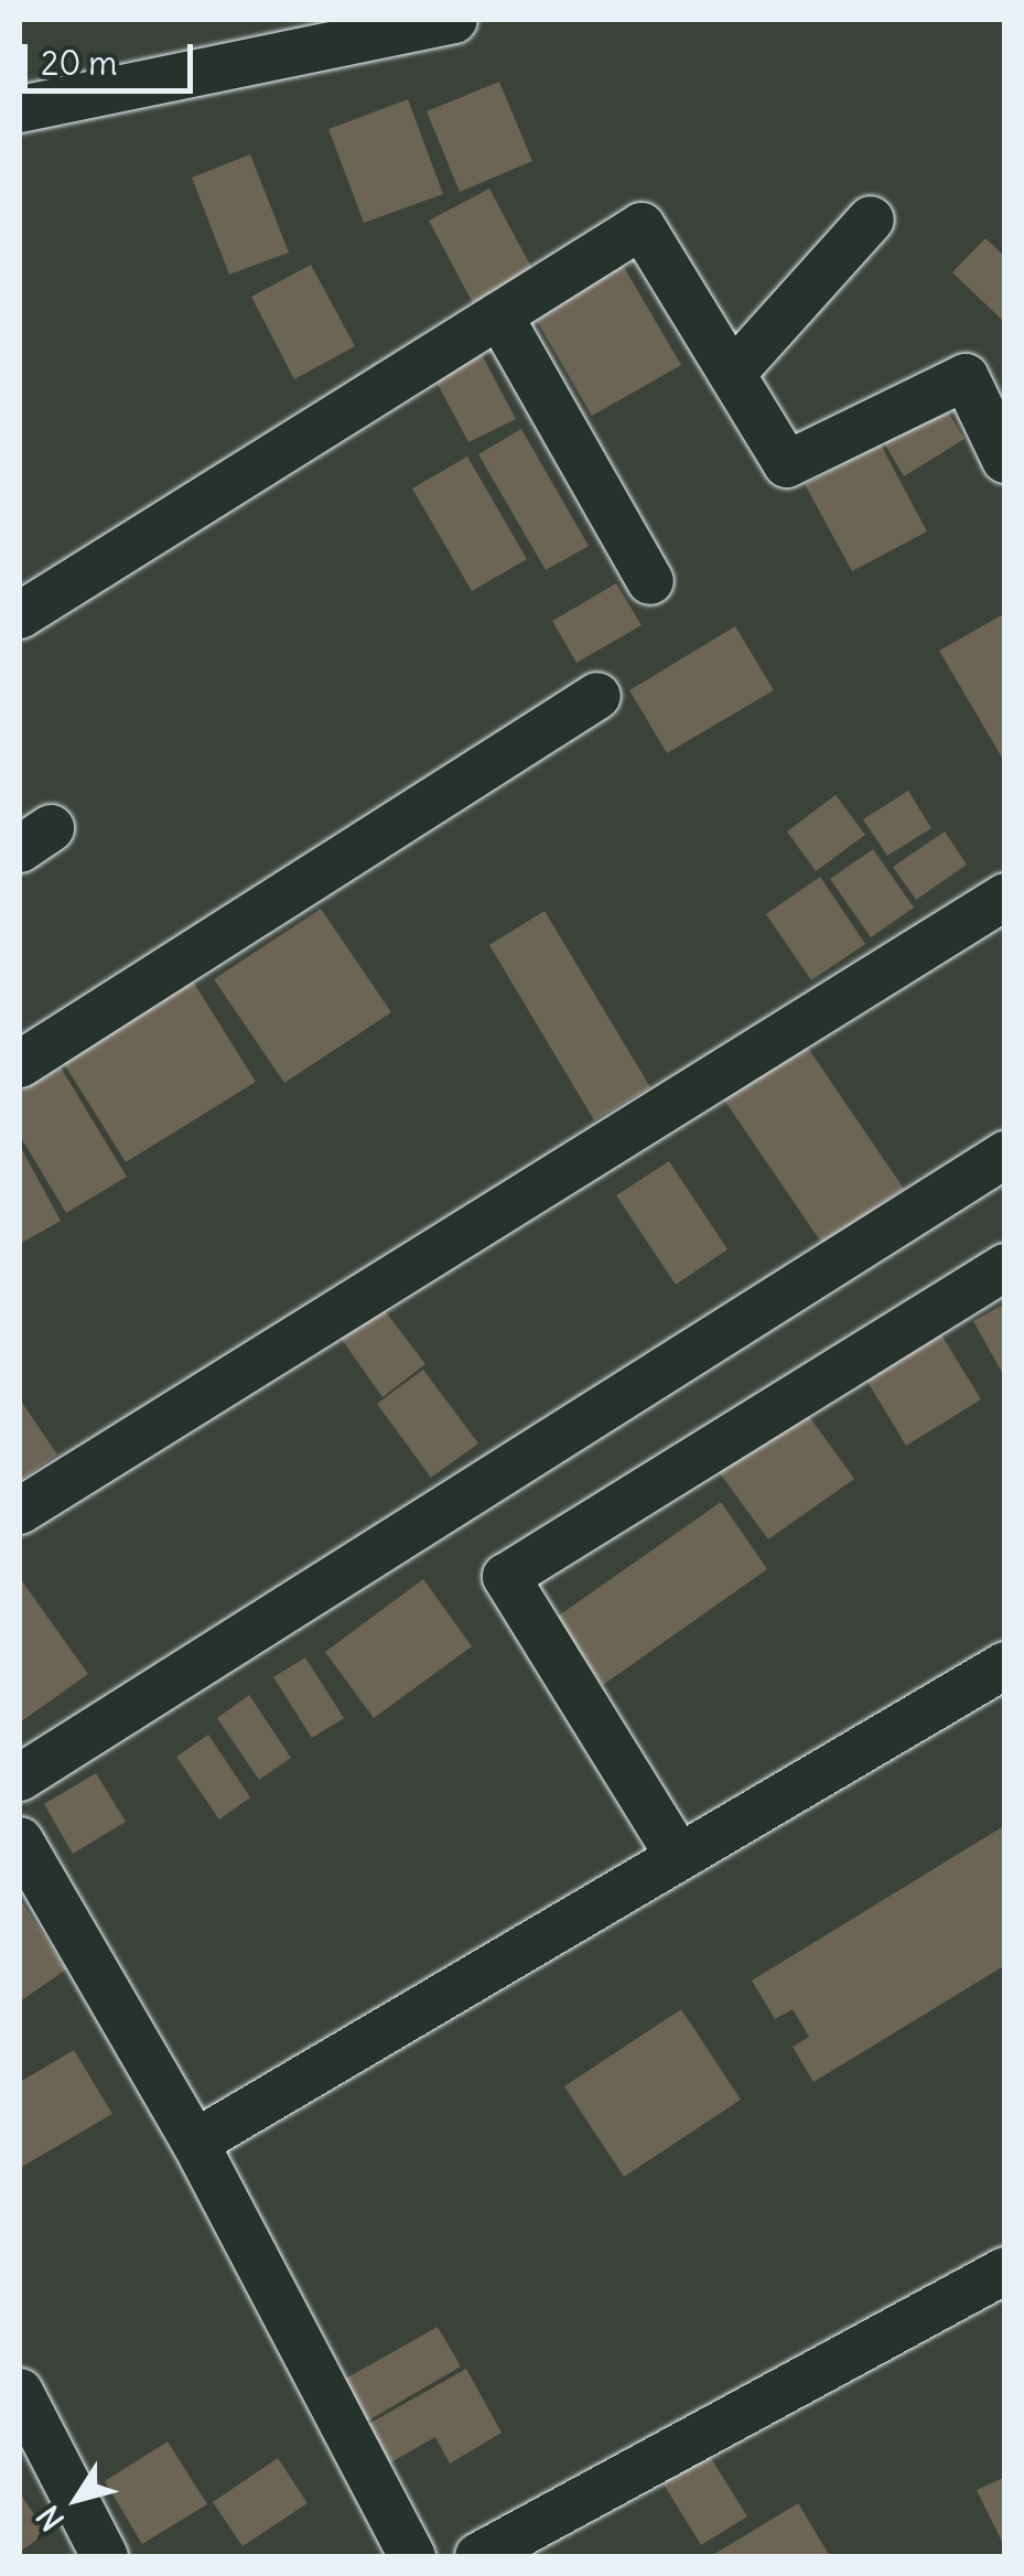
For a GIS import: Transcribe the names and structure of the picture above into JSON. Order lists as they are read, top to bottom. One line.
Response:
{"scale_bar":"20 m","north":"bottom left"}
